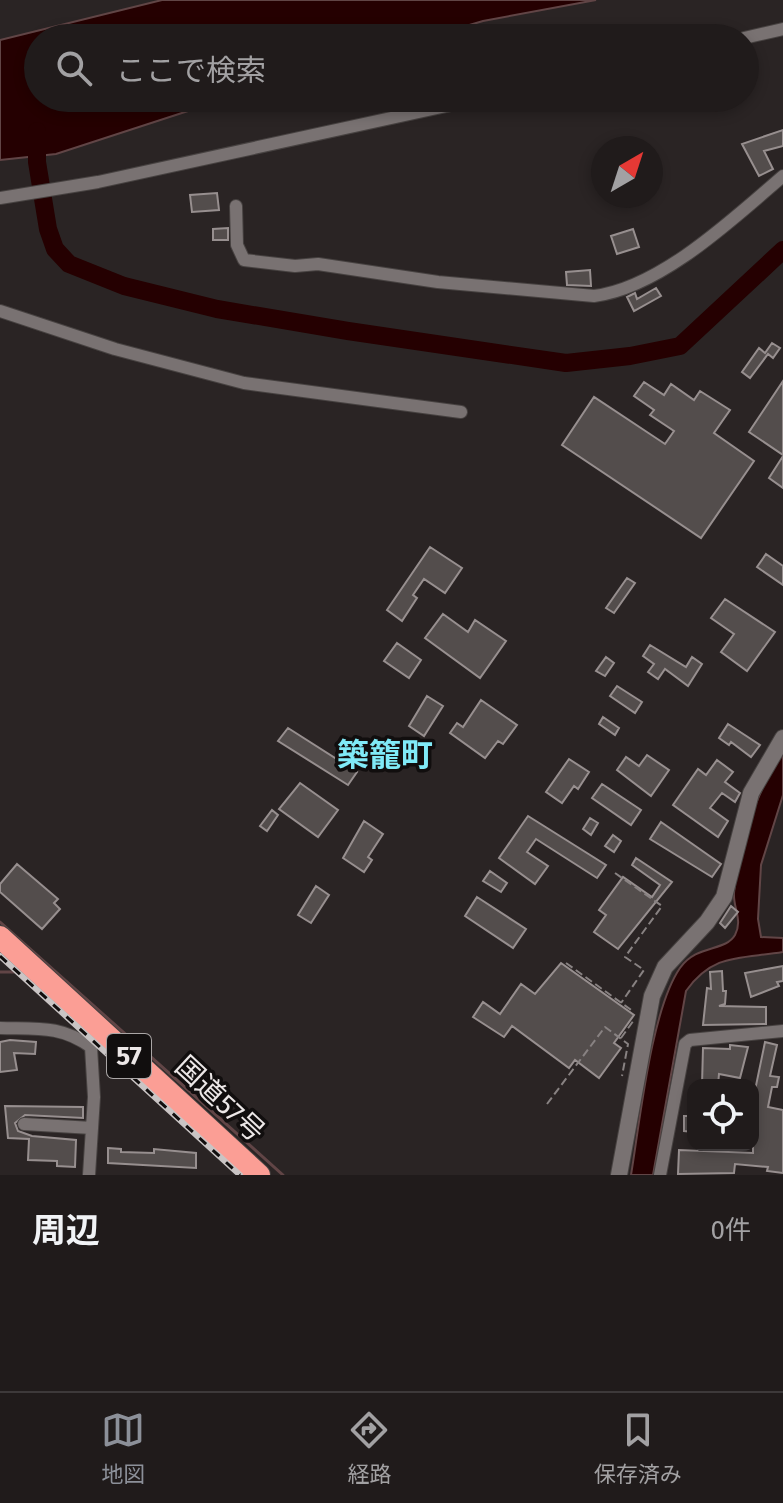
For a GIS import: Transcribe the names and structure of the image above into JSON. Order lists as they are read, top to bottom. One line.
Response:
{"streets":{"highway":["57","国道57号"]},"districts":["築籠町"],"north":"top right","page":{"search":"ここで検索","heading":["周辺","0件"],"nav":["地図","経路","保存済み"]}}
